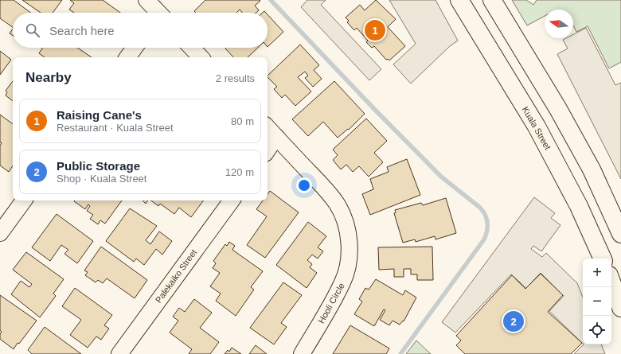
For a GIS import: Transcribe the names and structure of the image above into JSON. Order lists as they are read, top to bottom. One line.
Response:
{"streets":{"main road":["Kuala Street"],"street":["Palekaiko Street","Hooli Circle"]},"north":"left","page":{"search":"Search here","pins":["1","2"],"heading":["Nearby","2 results"],"list":[{"mark":"1","name":"Raising Cane's","note":"Restaurant · Kuala Street","value":"80 m"},{"mark":"2","name":"Public Storage","note":"Shop · Kuala Street","value":"120 m"}],"map_buttons":["+","−"]}}
